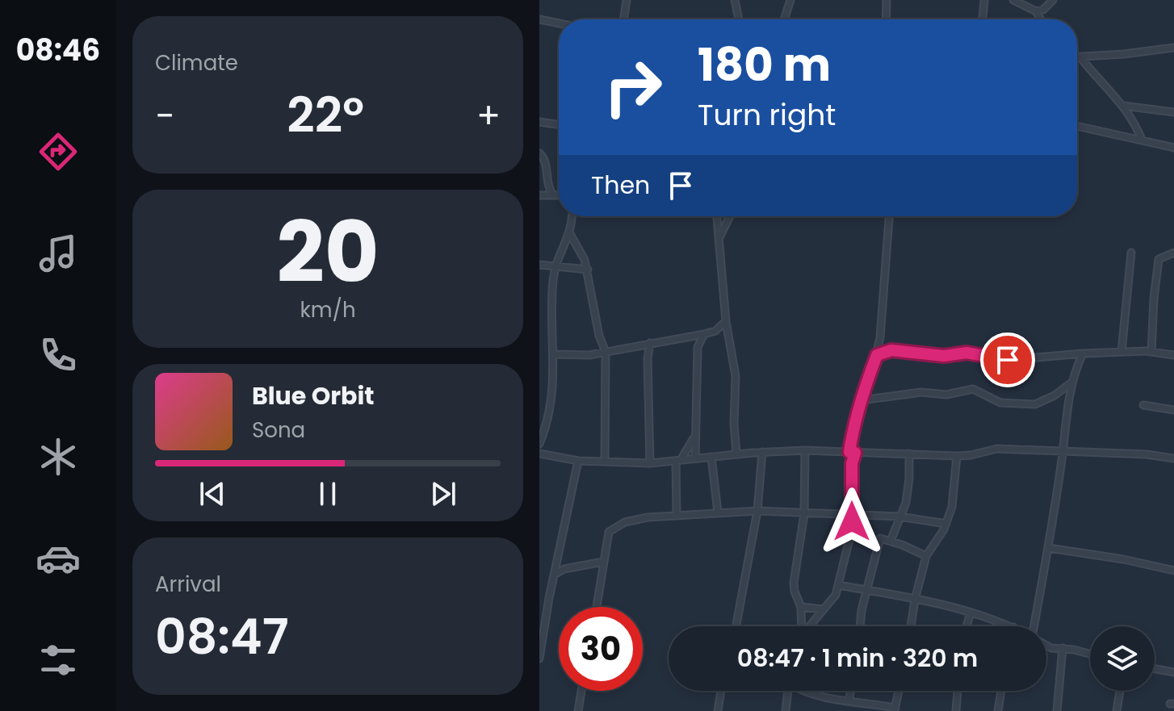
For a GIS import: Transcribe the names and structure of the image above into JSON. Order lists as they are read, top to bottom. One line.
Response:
{"page":{"tabs":"08:46","tile":["Climate",["20","km/h"],["Arrival","08:47"]],"turn":["180 m","Turn right"],"heat":["−","22°","+"],"then":"Then","song":["Blue Orbit","Sona"],"limit":"30","trip":"08:47 · 1 min · 320 m"}}
